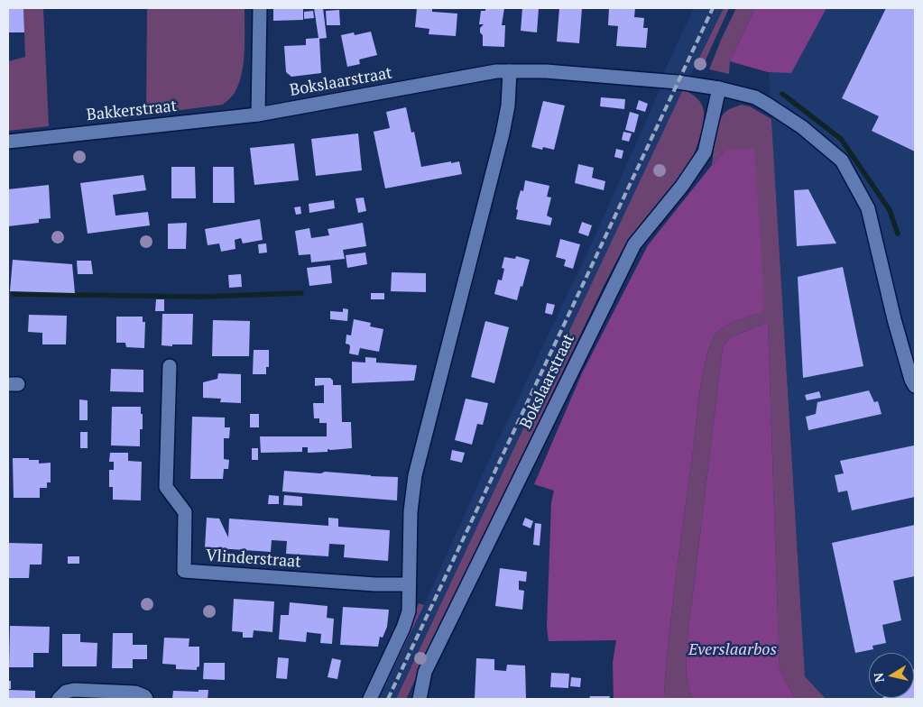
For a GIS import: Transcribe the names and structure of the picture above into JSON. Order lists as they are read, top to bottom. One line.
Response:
{"streets":{"street":["Bokslaarstraat","Bakkerstraat","Vlinderstraat"]},"crossings":[["Bokslaarstraat","Bakkerstraat"]],"parks":["Everslaarbos"],"north":"left"}
